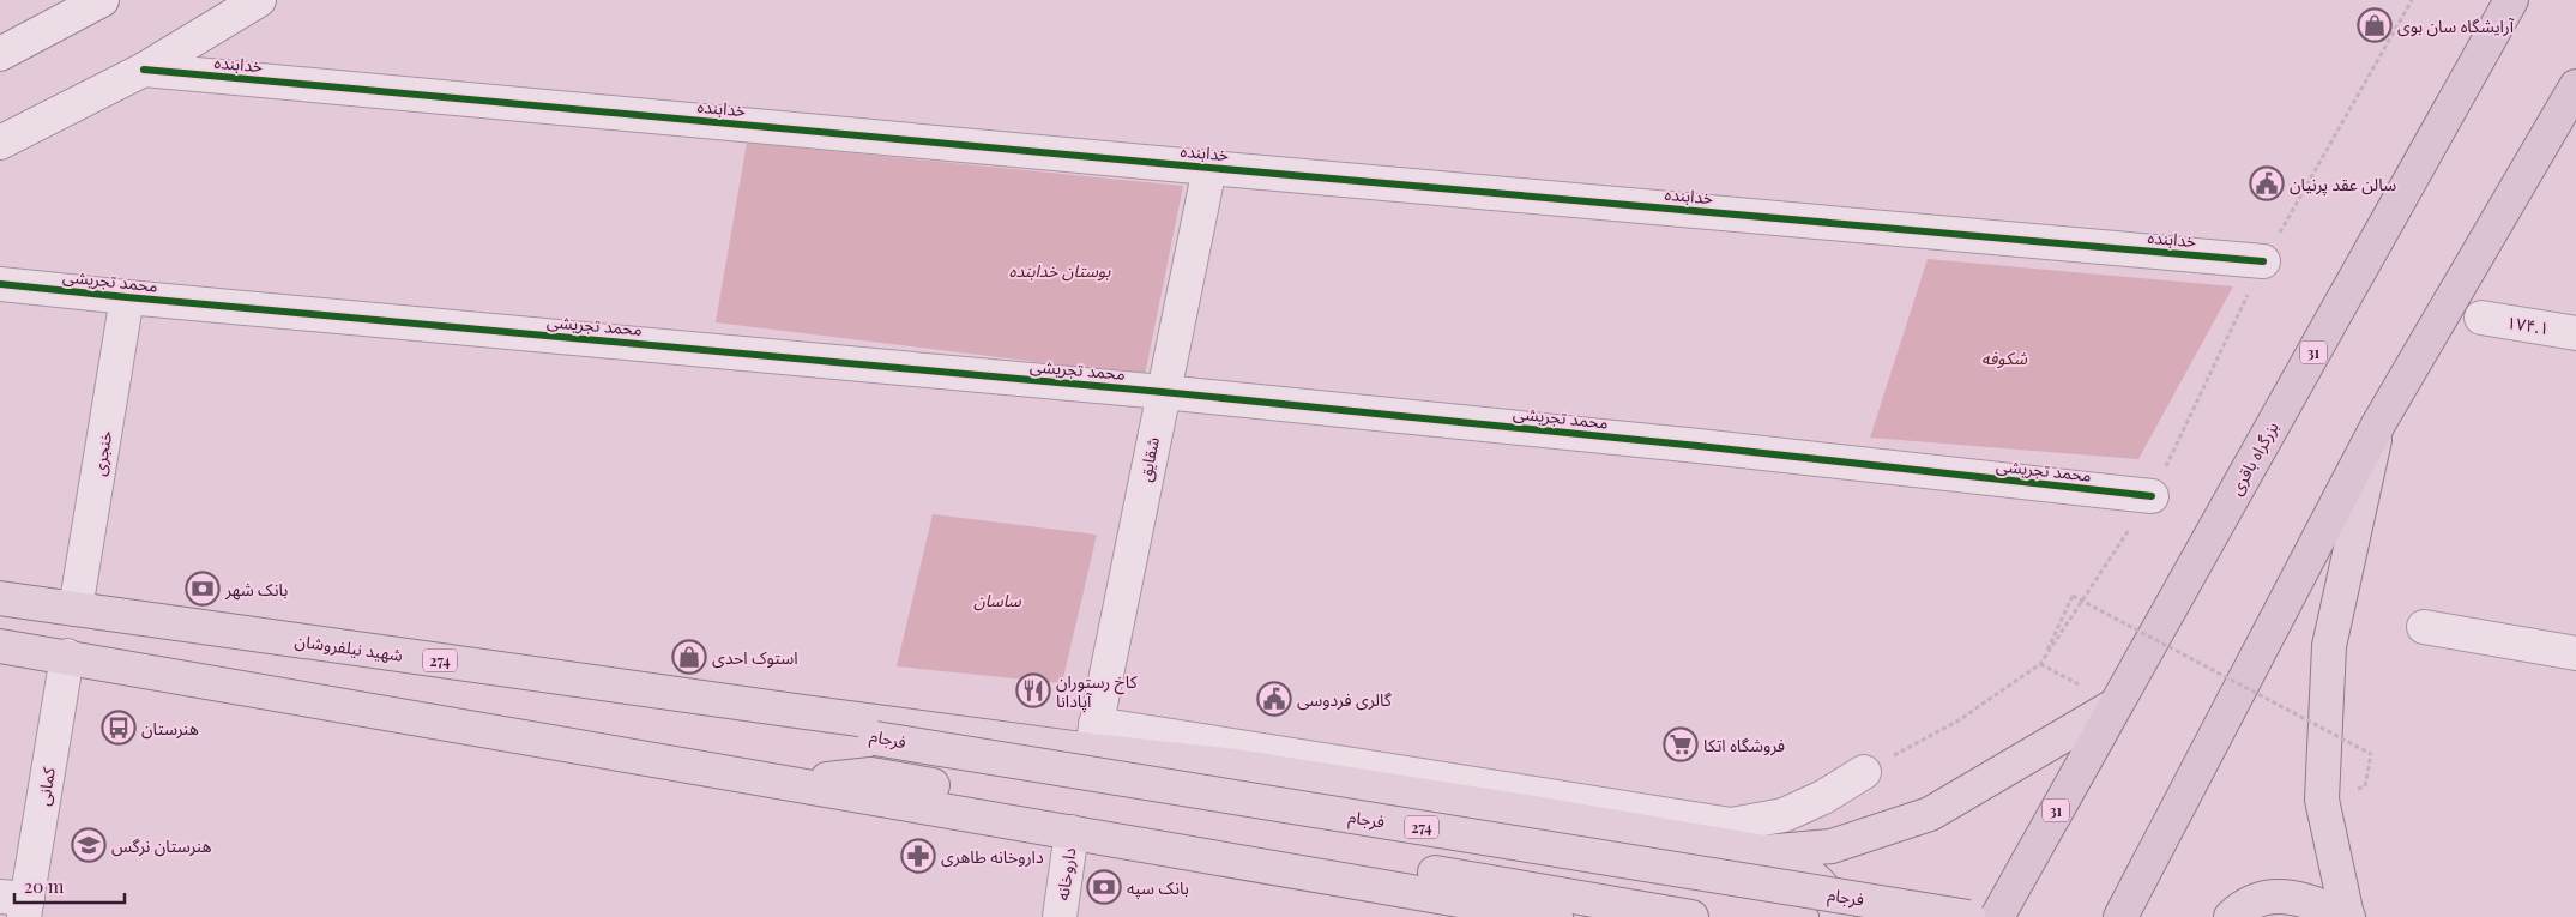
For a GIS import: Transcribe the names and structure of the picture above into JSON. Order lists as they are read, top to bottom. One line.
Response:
{"streets":{"highway":["31","بزرگراه باقری"],"main road":["شهید نیلفروشان","274","فرجام"],"street":["خدابنده","محمد تجریشی","۱۷۴.۱","خنجری","شقایق","کمانی","داروخانه"]},"crossings":[["خدابنده","شقایق"],["محمد تجریشی","خنجری"],["محمد تجریشی","شقایق"],["خنجری","شهید نیلفروشان"],["شهید نیلفروشان","فرجام"]],"parks":["بوستان خدابنده","شکوفه","ساسان"],"places":{"shop":["آرایشگاه سان بوی","استوک احدی"],"public building":["سالن عقد پرنیان","گالری فردوسی"],"bank":["بانک شهر","بانک سپه"],"restaurant":["کاخ رستوران آپادانا"],"bus stop":["هنرستان"],"supermarket":["فروشگاه اتکا"],"school or university":["هنرستان نرگس"],"pharmacy":["داروخانه طاهری"]},"scale_bar":"20 m"}
